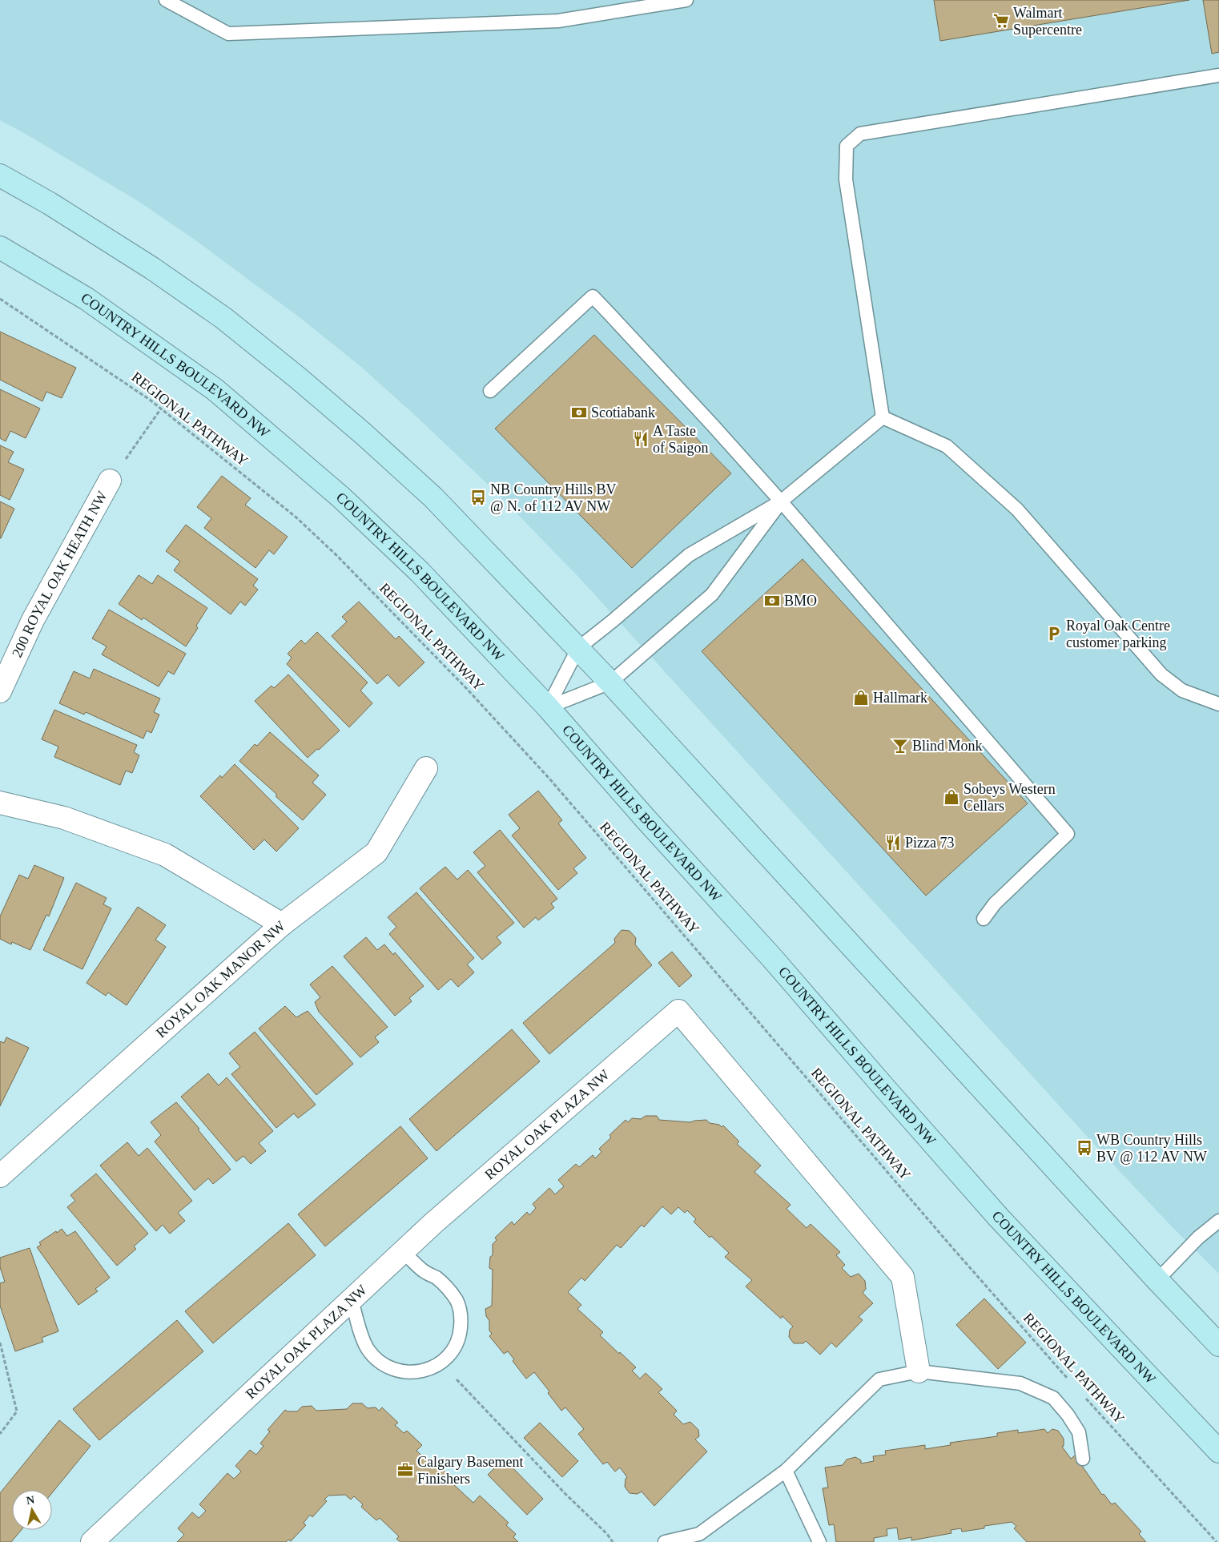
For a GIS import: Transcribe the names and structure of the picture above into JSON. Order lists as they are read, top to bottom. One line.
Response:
{"streets":{"main road":["COUNTRY HILLS BOULEVARD NW"],"street":["200 ROYAL OAK HEATH NW","ROYAL OAK MANOR NW","ROYAL OAK PLAZA NW"],"path":["REGIONAL PATHWAY"]},"places":{"supermarket":["Walmart Supercentre"],"bank":["Scotiabank","BMO"],"restaurant":["A Taste of Saigon","Pizza 73"],"bus stop":["NB Country Hills BV @ N. of 112 AV NW","WB Country Hills BV @ 112 AV NW"],"parking":["Royal Oak Centre customer parking"],"shop":["Hallmark","Sobeys Western Cellars"],"bar":["Blind Monk"],"office":["Calgary Basement Finishers"]},"north":"top"}
